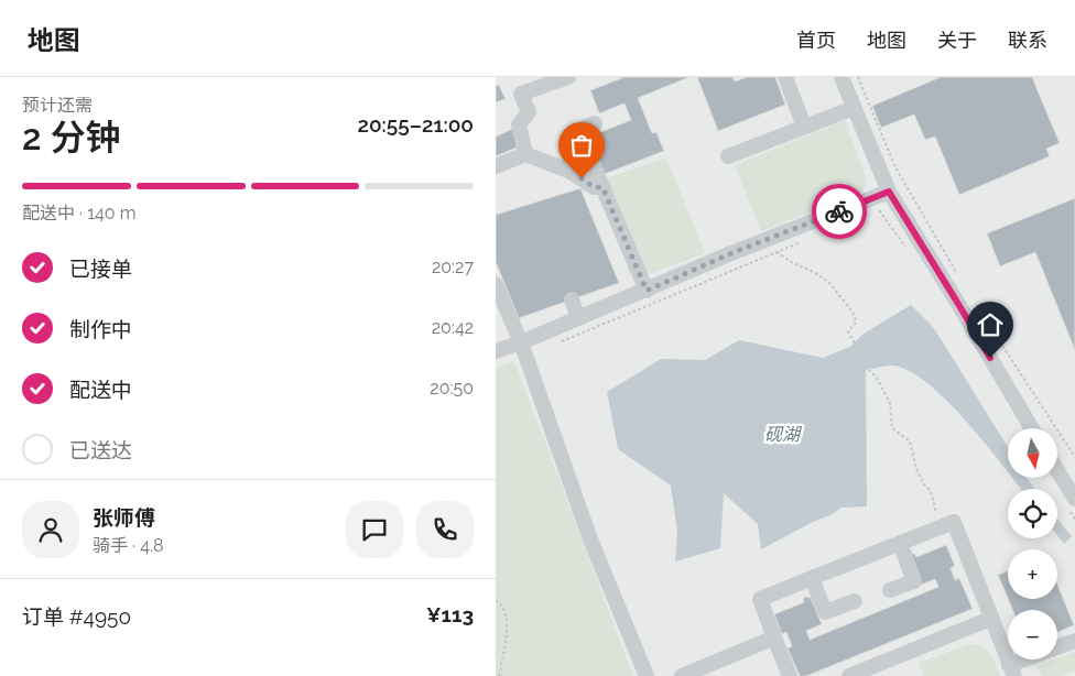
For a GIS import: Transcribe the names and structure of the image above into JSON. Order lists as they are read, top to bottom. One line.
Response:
{"water":["砚湖"],"north":"bottom","page":{"header":"地图","nav":["首页","地图","关于","联系"],"heading":["2 分钟","预计还需","20:55–21:00"],"panel":["张师傅","骑手 · 4.8","订单 #4950","¥113"],"bar":"配送中 · 140 m","list":[["已接单","20:27"],["制作中","20:42"],["配送中","20:50"],"已送达"],"map_buttons":["+","−"]}}
